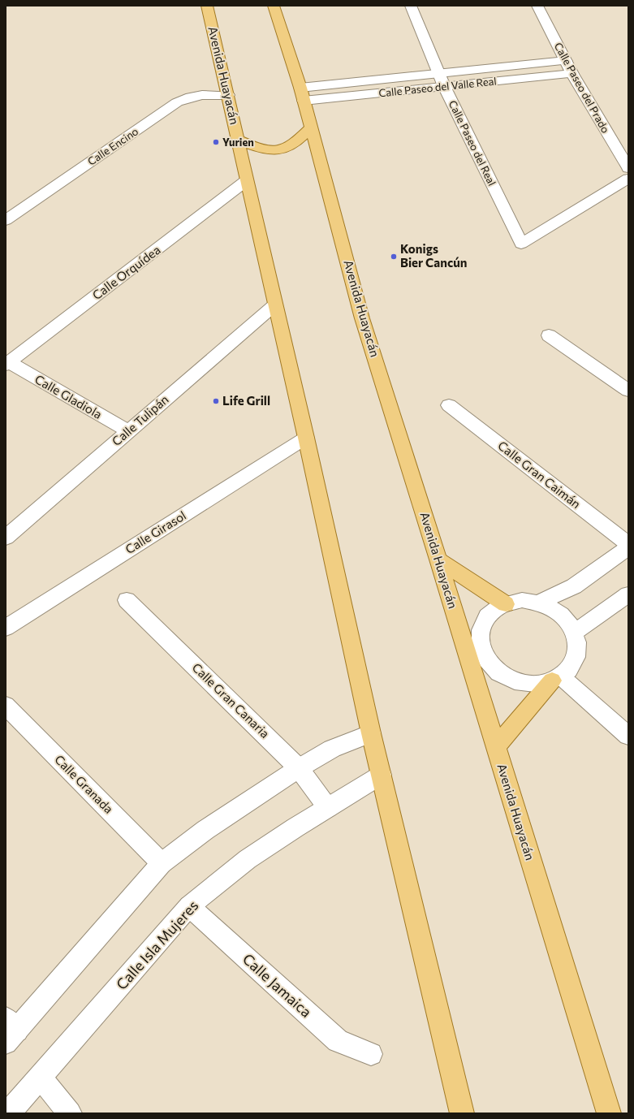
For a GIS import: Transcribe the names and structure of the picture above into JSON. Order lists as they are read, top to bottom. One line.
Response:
{"streets":{"main road":["Avenida Huayacán"],"street":["Calle Paseo del Valle Real","Calle Paseo del Prado","Calle Paseo del Real","Calle Encino","Calle Orquídea","Calle Gladiola","Calle Tulipán","Calle Gran Caimán","Calle Girasol","Calle Gran Canaria","Calle Granada","Calle Isla Mujeres","Calle Jamaica"]},"crossings":[["Avenida Huayacán","Calle Paseo del Valle Real"],["Avenida Huayacán","Calle Encino"],["Avenida Huayacán","Calle Orquídea"],["Avenida Huayacán","Calle Tulipán"],["Avenida Huayacán","Calle Girasol"],["Avenida Huayacán","Calle Isla Mujeres"],["Calle Paseo del Valle Real","Calle Paseo del Prado"],["Calle Paseo del Valle Real","Calle Paseo del Real"],["Calle Orquídea","Calle Gladiola"],["Calle Gladiola","Calle Tulipán"],["Calle Gran Canaria","Calle Isla Mujeres"],["Calle Isla Mujeres","Calle Jamaica"]],"places":["Yurien","Konigs Bier Cancún","Life Grill"]}
